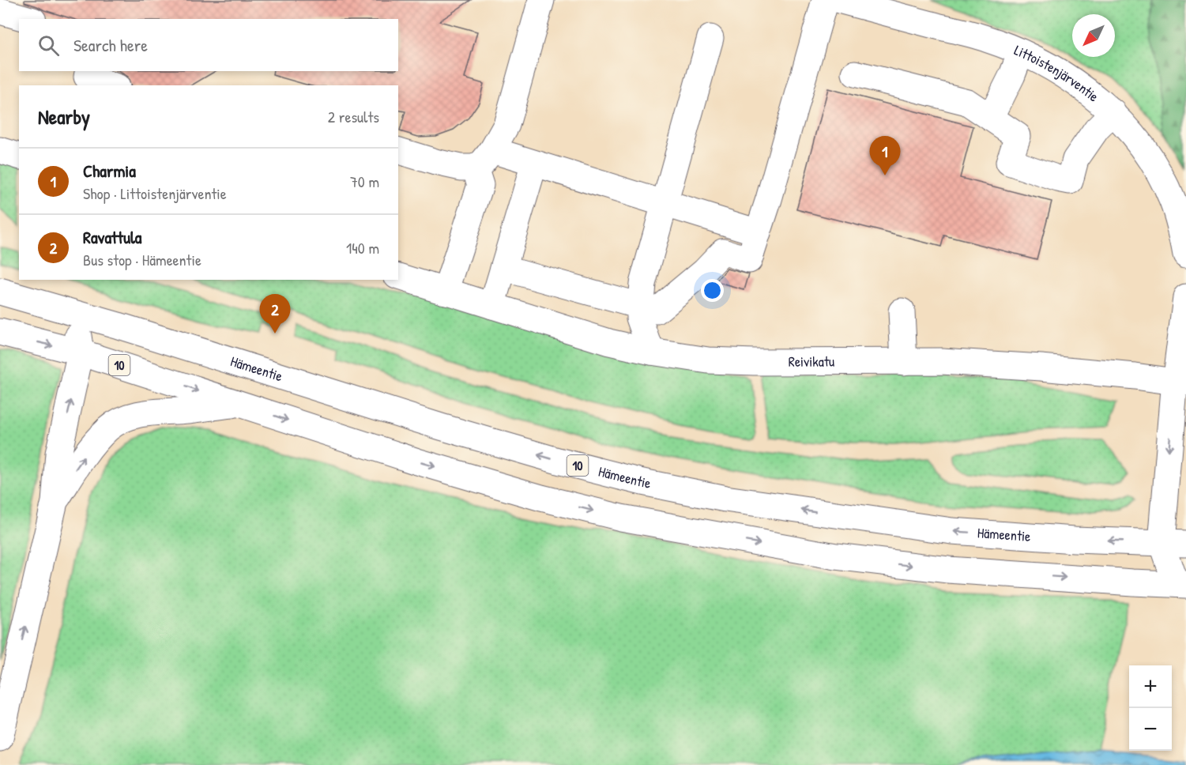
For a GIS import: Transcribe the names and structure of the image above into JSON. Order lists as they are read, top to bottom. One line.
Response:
{"streets":{"main road":["Littoistenjärventie","Reivikatu","10","Hämeentie"]},"north":"bottom left","page":{"search":"Search here","heading":["Nearby","2 results"],"pins":["1","2"],"list":[{"mark":"1","name":"Charmia","note":"Shop · Littoistenjärventie","value":"70 m"},{"mark":"2","name":"Ravattula","note":"Bus stop · Hämeentie","value":"140 m"}],"map_buttons":["+","−"]}}
